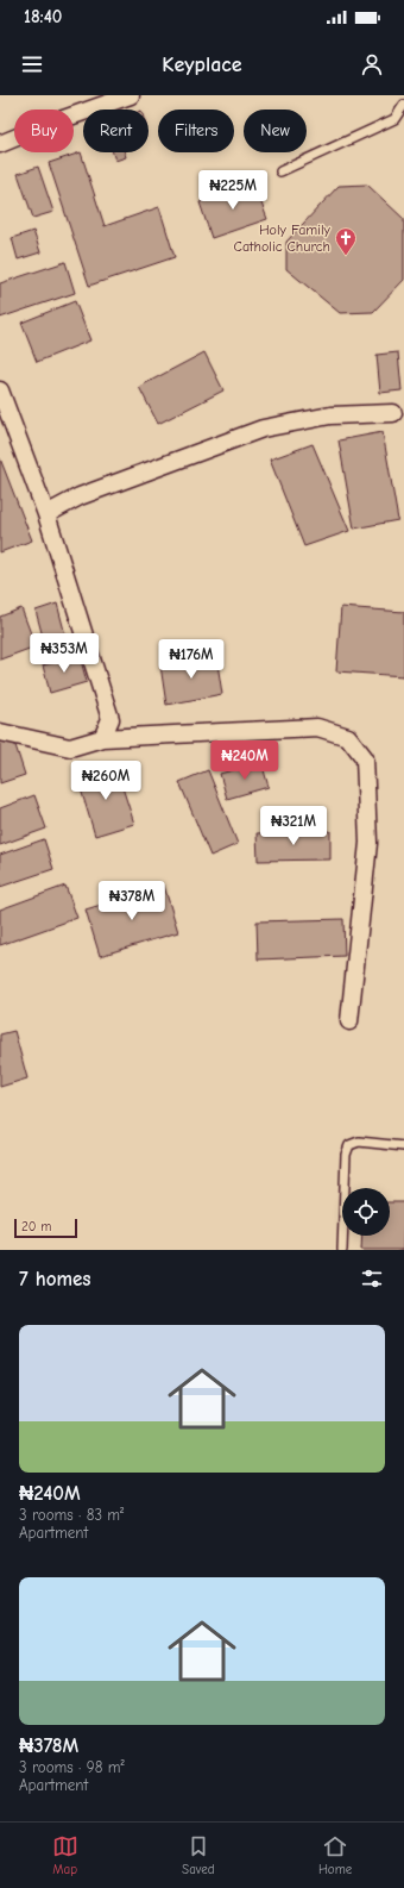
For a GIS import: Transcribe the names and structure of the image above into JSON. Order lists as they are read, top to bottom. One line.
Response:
{"places":{"church":["Holy Family Catholic Church"]},"scale_bar":"20 m","page":{"status":"18:40","header":"Keyplace","chip":["Buy","Rent","Filters","New"],"price":["₦225M","₦353M","₦176M","₦240M","₦260M","₦321M","₦378M"],"scale":"20 m","heading":"7 homes","list":[{"name":"₦240M","note":"3 rooms · 83 m² · Apartment"},{"name":"₦378M","note":"3 rooms · 98 m² · Apartment"}],"tabs":["Map","Saved","Home"]}}
